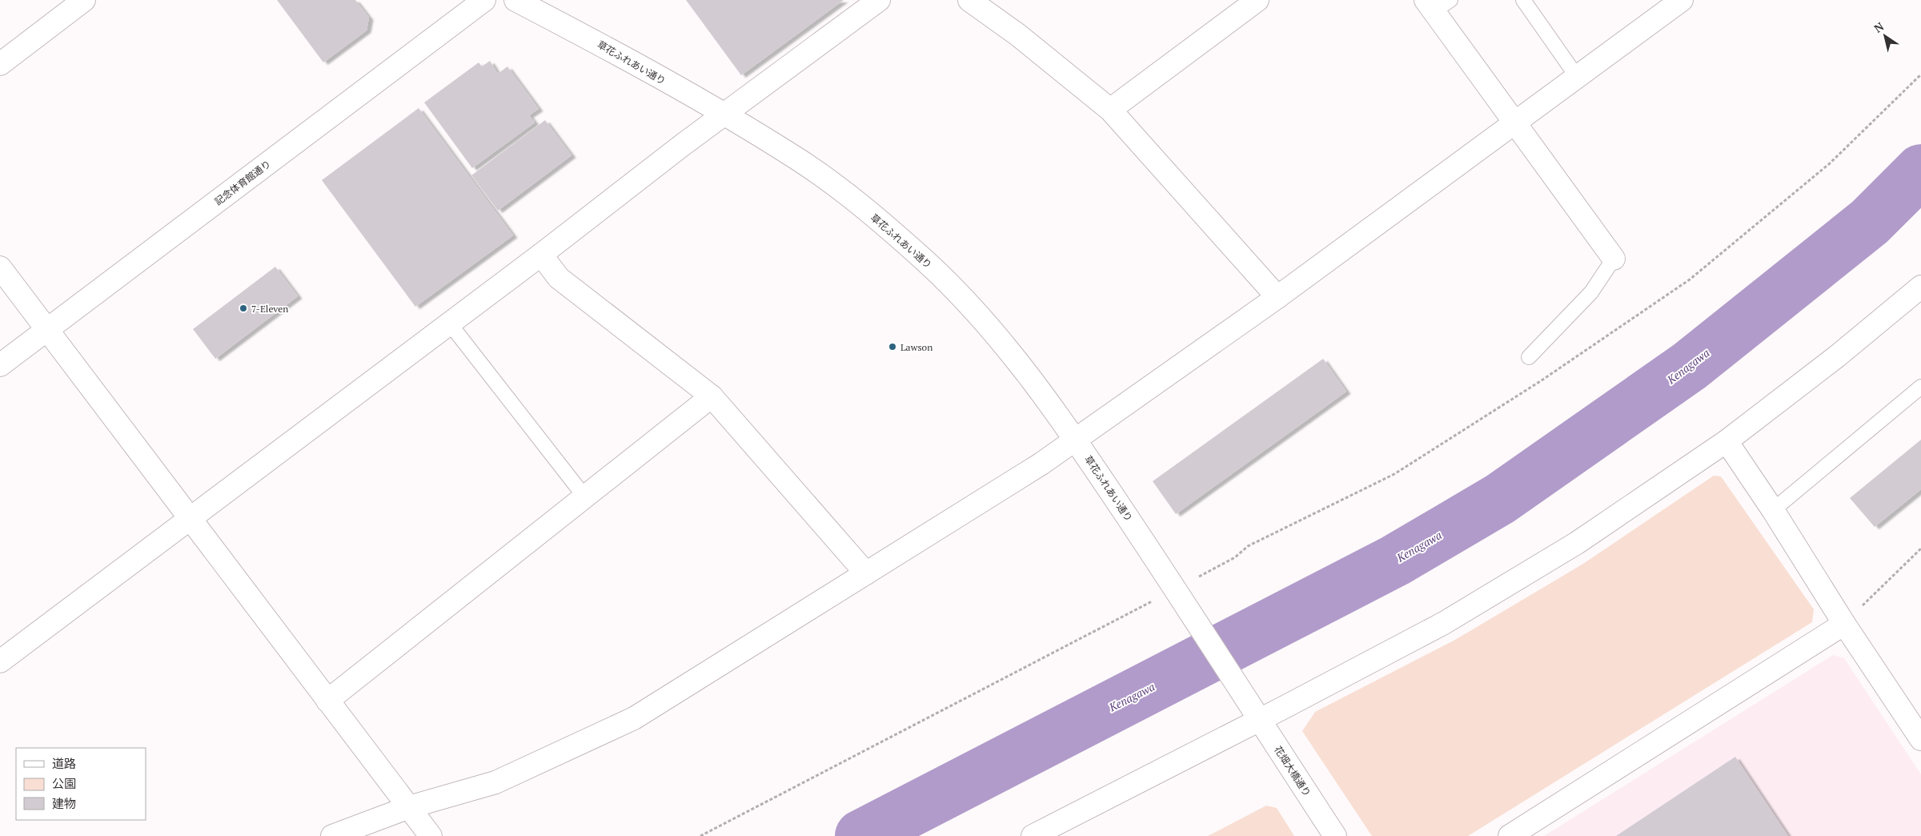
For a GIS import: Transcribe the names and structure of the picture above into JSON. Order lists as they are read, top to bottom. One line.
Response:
{"streets":{"street":["草花ふれあい通り","記念体育館通り","花畑大橋通り"]},"crossings":[["草花ふれあい通り","花畑大橋通り"]],"water":["Kenagawa"],"places":["7-Eleven","Lawson"],"legend":["道路","公園","建物"],"north":"top left"}
